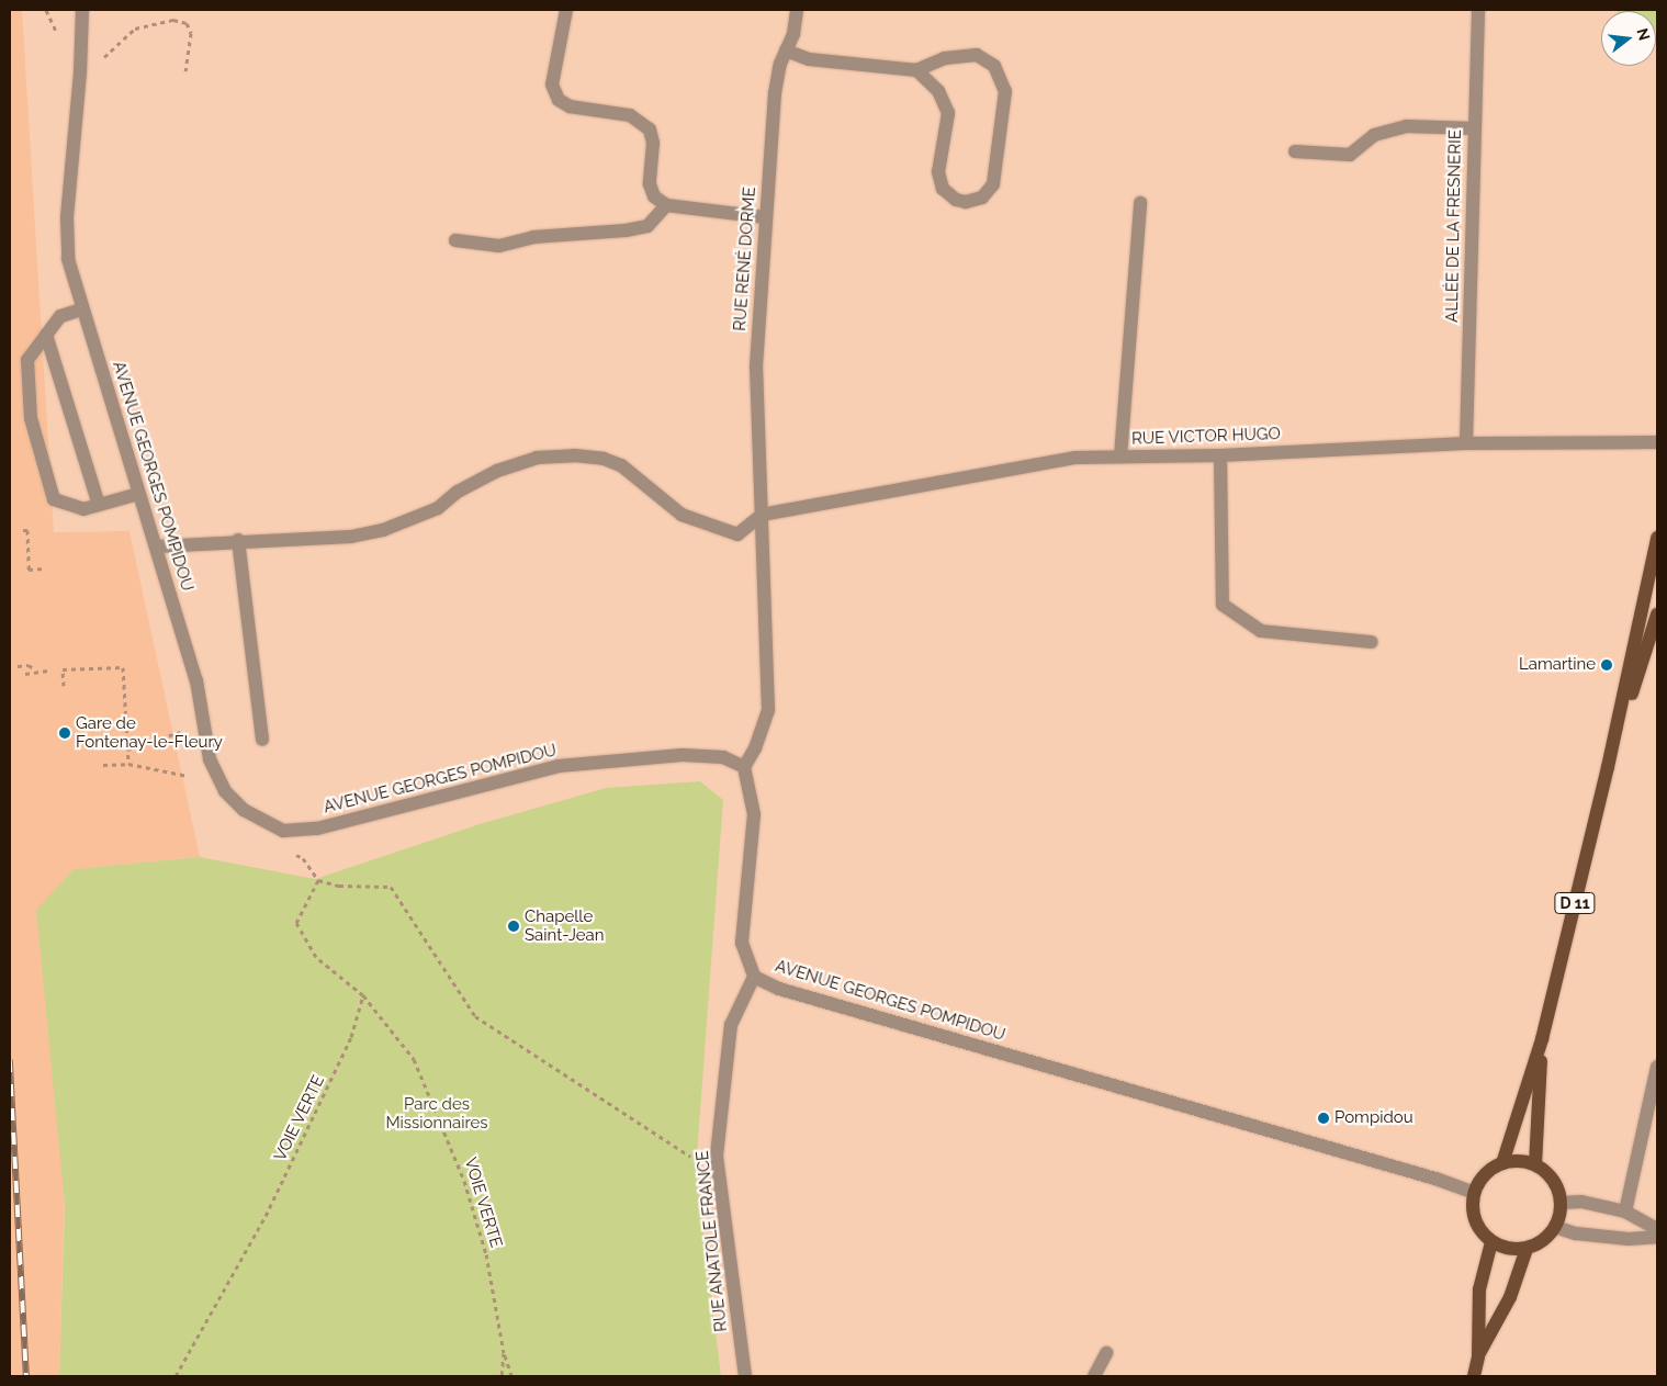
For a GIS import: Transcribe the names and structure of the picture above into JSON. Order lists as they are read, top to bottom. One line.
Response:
{"streets":{"main road":["D 11"],"street":["ALLÉE DE LA FRESNERIE","RUE RENÉ DORME","RUE VICTOR HUGO","AVENUE GEORGES POMPIDOU","RUE ANATOLE FRANCE"],"path":["VOIE VERTE"]},"crossings":[["ALLÉE DE LA FRESNERIE","RUE VICTOR HUGO"],["RUE RENÉ DORME","RUE VICTOR HUGO"],["AVENUE GEORGES POMPIDOU","D 11"],["AVENUE GEORGES POMPIDOU","RUE ANATOLE FRANCE"]],"parks":["Parc des Missionnaires"],"places":["Lamartine","Gare de Fontenay-le-Fleury","Chapelle Saint-Jean","Pompidou"],"north":"right"}
